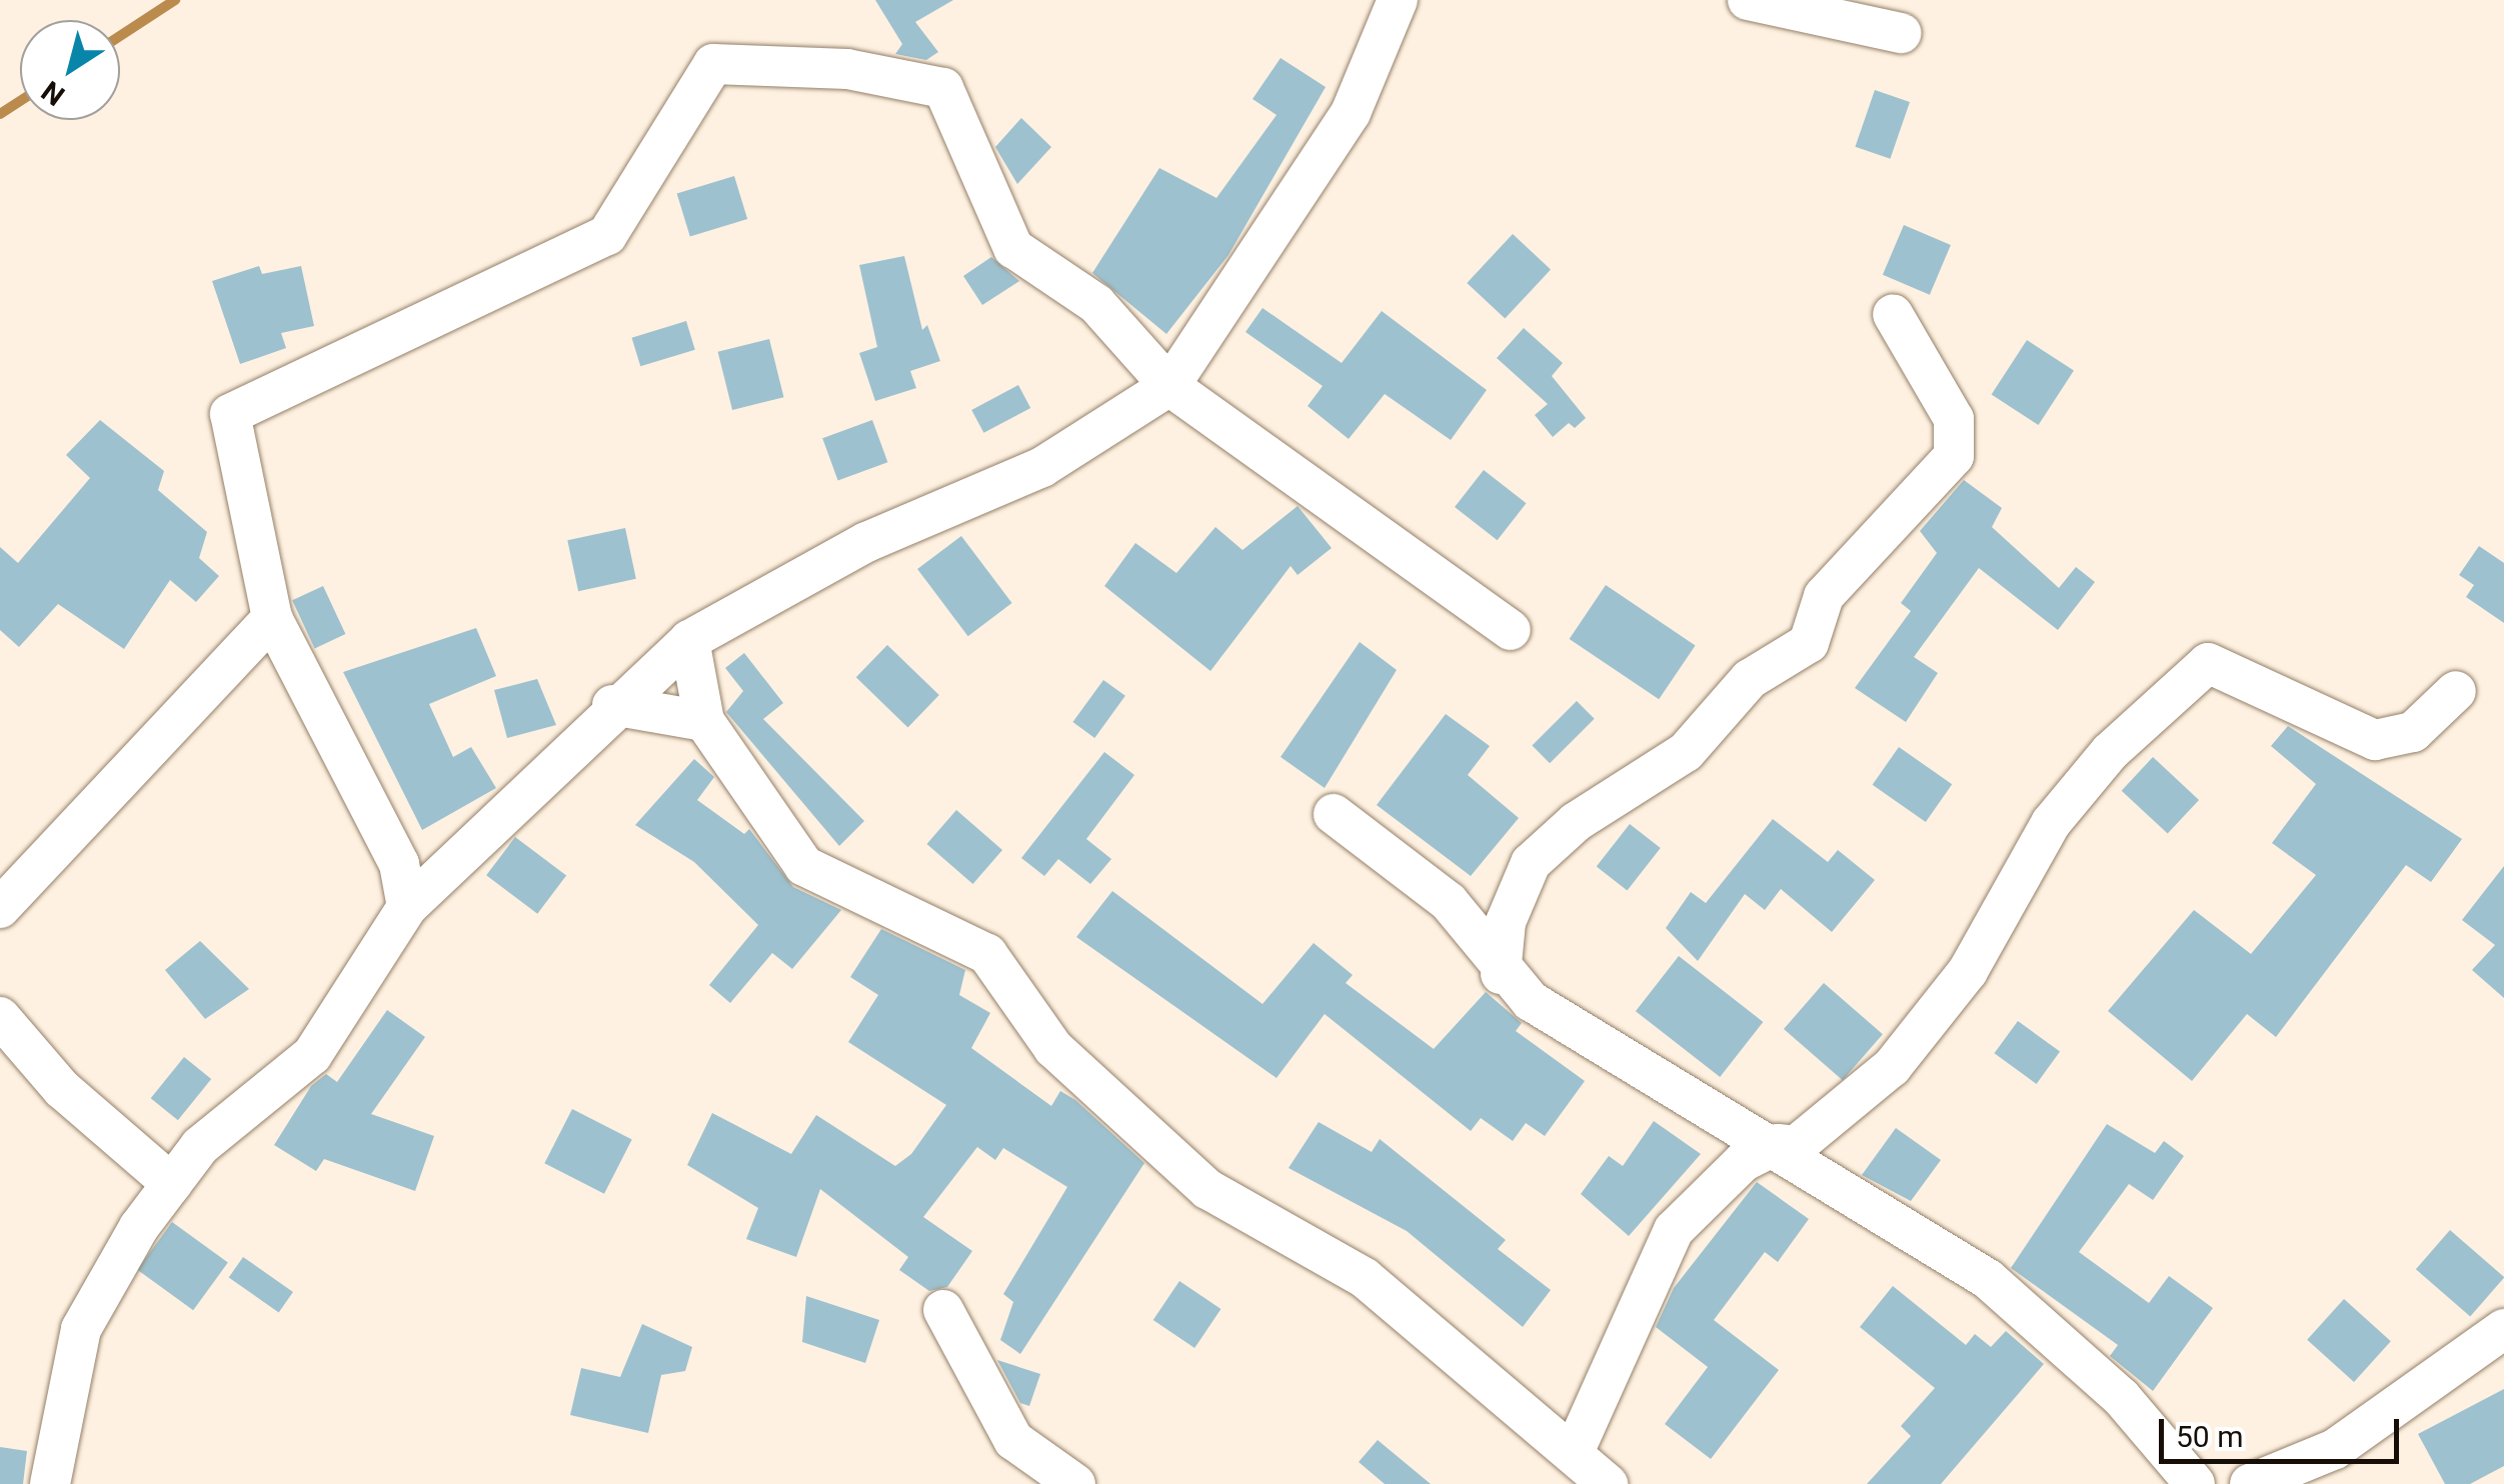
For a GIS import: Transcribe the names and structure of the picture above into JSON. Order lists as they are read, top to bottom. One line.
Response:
{"scale_bar":"50 m","north":"bottom left"}
